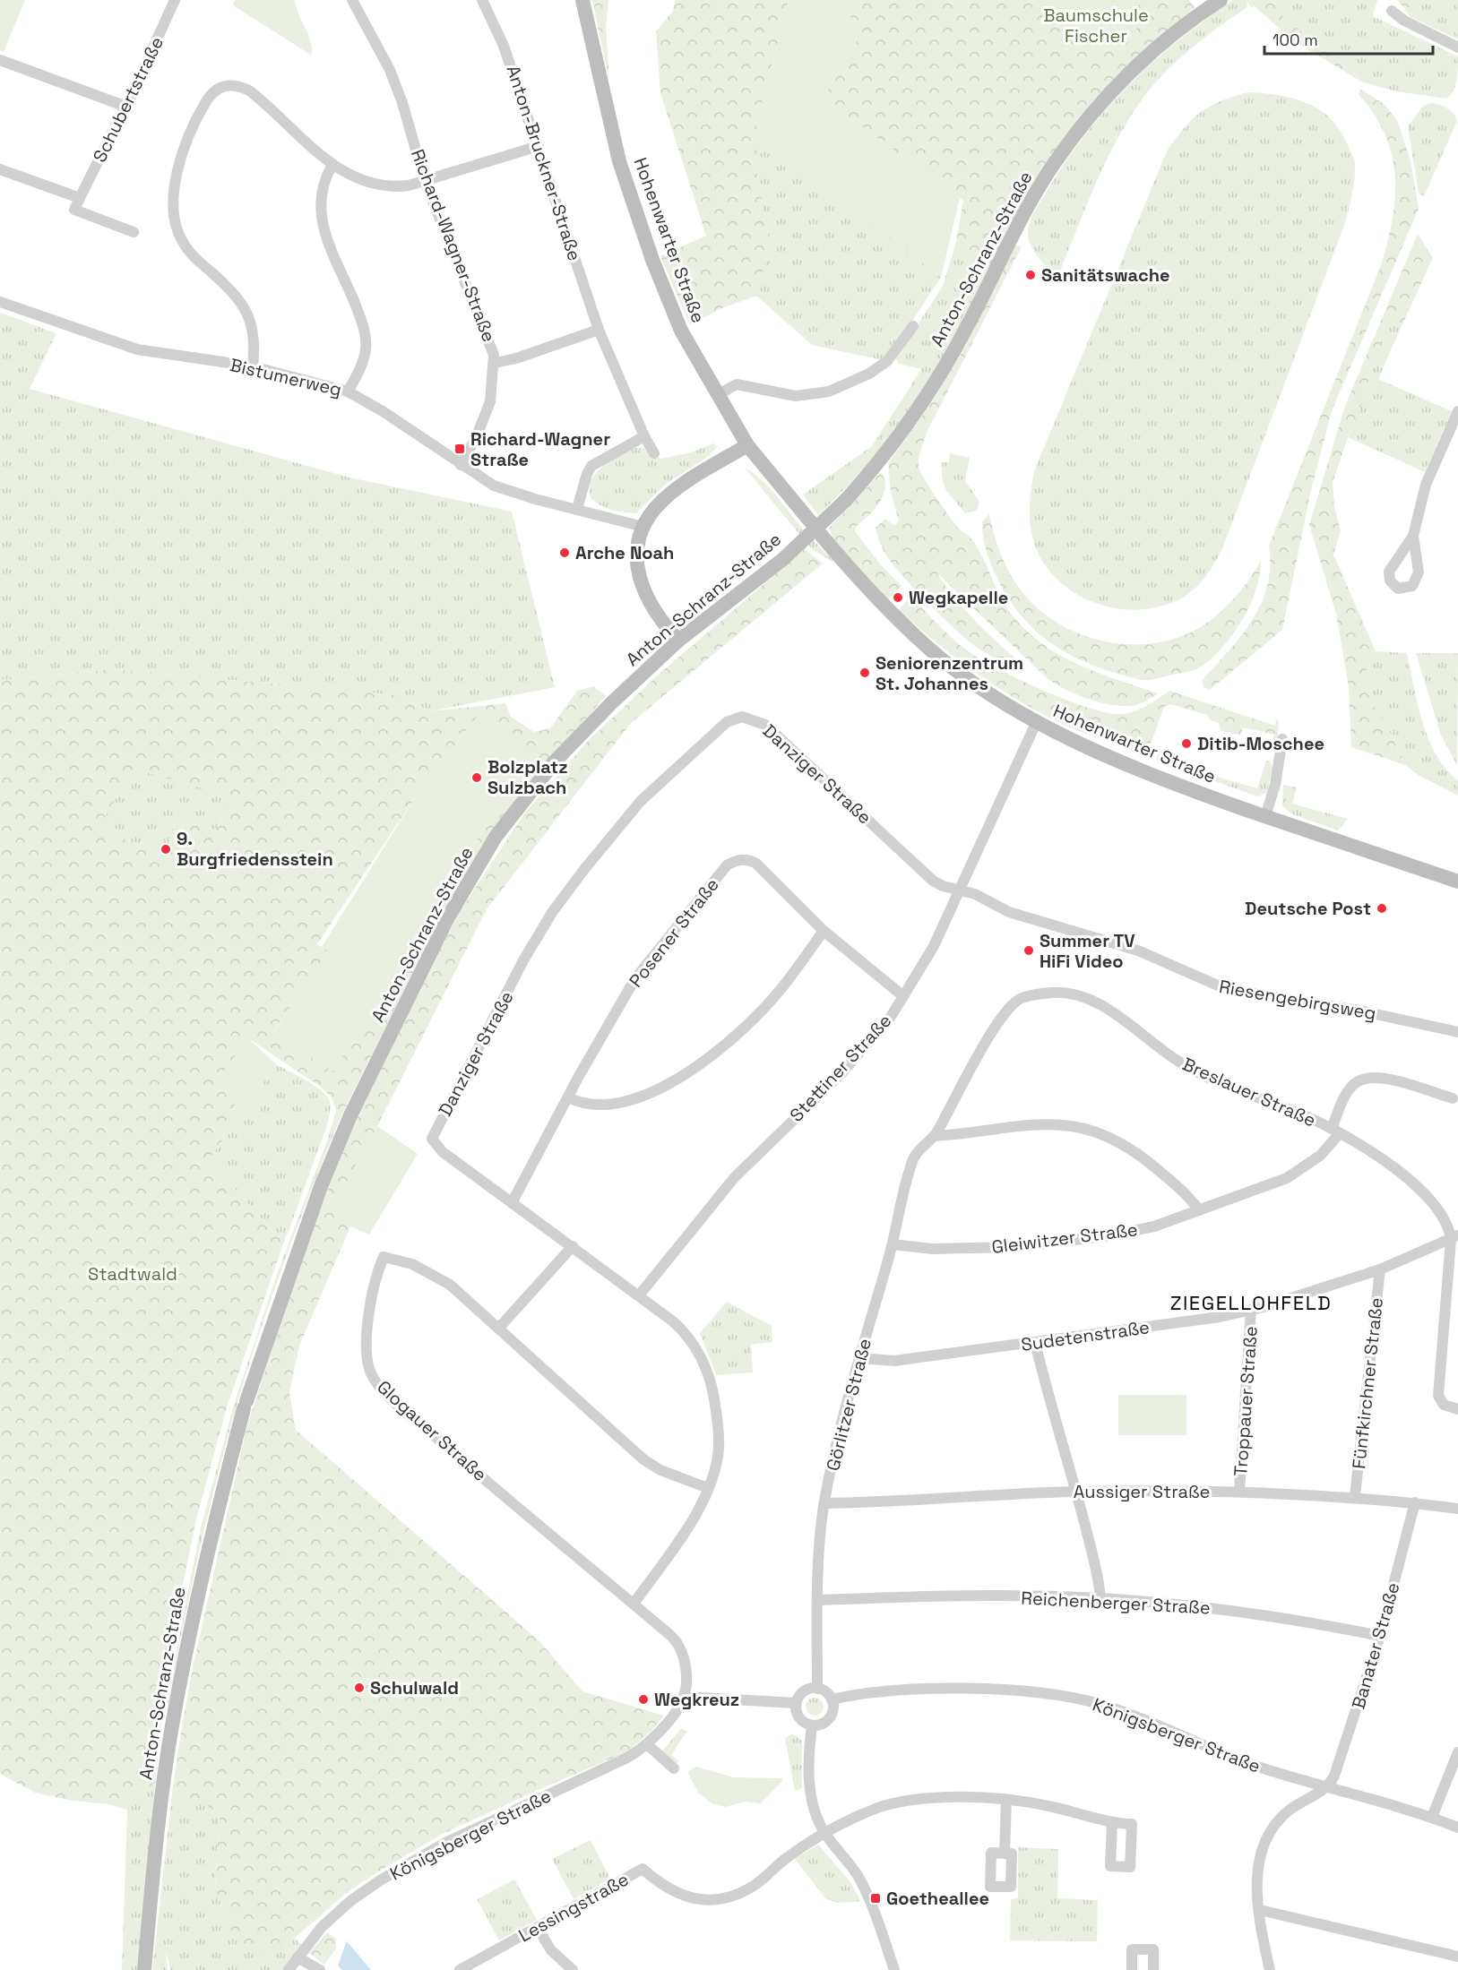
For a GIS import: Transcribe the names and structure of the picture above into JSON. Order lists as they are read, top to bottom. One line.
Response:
{"streets":{"main road":["Hohenwarter Straße","Anton-Schranz-Straße"],"street":["Schubertstraße","Anton-Bruckner-Straße","Richard-Wagner-Straße","Bistumerweg","Danziger Straße","Posener Straße","Riesengebirgsweg","Stettiner Straße","Breslauer Straße","Gleiwitzer Straße","Sudetenstraße","Fünfkirchner Straße","Troppauer Straße","Görlitzer Straße","Glogauer Straße","Aussiger Straße","Reichenberger Straße","Banater Straße","Königsberger Straße","Lessingstraße"]},"crossings":[["Hohenwarter Straße","Stettiner Straße"],["Richard-Wagner-Straße","Bistumerweg"],["Danziger Straße","Posener Straße"],["Danziger Straße","Riesengebirgsweg"],["Danziger Straße","Stettiner Straße"],["Danziger Straße","Glogauer Straße"],["Posener Straße","Stettiner Straße"],["Riesengebirgsweg","Stettiner Straße"],["Breslauer Straße","Gleiwitzer Straße"],["Breslauer Straße","Sudetenstraße"],["Breslauer Straße","Görlitzer Straße"],["Gleiwitzer Straße","Görlitzer Straße"],["Sudetenstraße","Fünfkirchner Straße"],["Sudetenstraße","Troppauer Straße"],["Sudetenstraße","Görlitzer Straße"],["Fünfkirchner Straße","Aussiger Straße"],["Troppauer Straße","Aussiger Straße"],["Görlitzer Straße","Aussiger Straße"],["Görlitzer Straße","Reichenberger Straße"],["Görlitzer Straße","Königsberger Straße"],["Glogauer Straße","Königsberger Straße"],["Aussiger Straße","Banater Straße"],["Reichenberger Straße","Banater Straße"],["Banater Straße","Königsberger Straße"]],"districts":["ZIEGELLOHFELD"],"parks":["Baumschule Fischer","Stadtwald"],"places":{"other":["Sanitätswache","Arche Noah","Wegkapelle","Seniorenzentrum St. Johannes","Ditib-Moschee","Bolzplatz Sulzbach","9. Burgfriedensstein","Deutsche Post","Summer TV HiFi Video","Schulwald","Wegkreuz"],"transit":["Richard-Wagner Straße","Goetheallee"]},"scale_bar":"100 m"}
